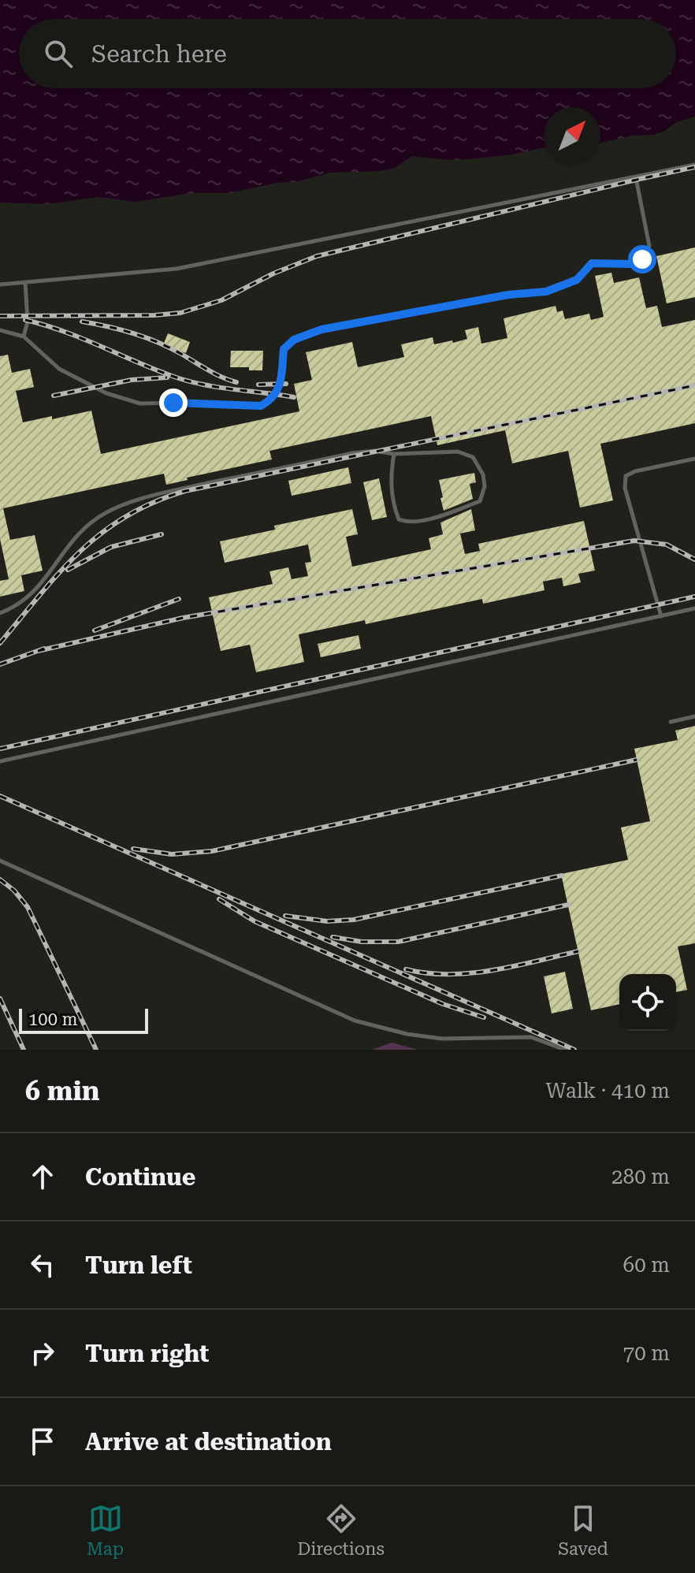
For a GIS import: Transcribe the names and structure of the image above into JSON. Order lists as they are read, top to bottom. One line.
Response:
{"scale_bar":"100 m","north":"top right","page":{"search":"Search here","scale":"100 m","heading":["6 min","Walk · 410 m"],"list":[["Continue","280 m"],["Turn left","60 m"],["Turn right","70 m"],"Arrive at destination"],"nav":["Map","Directions","Saved"]}}
